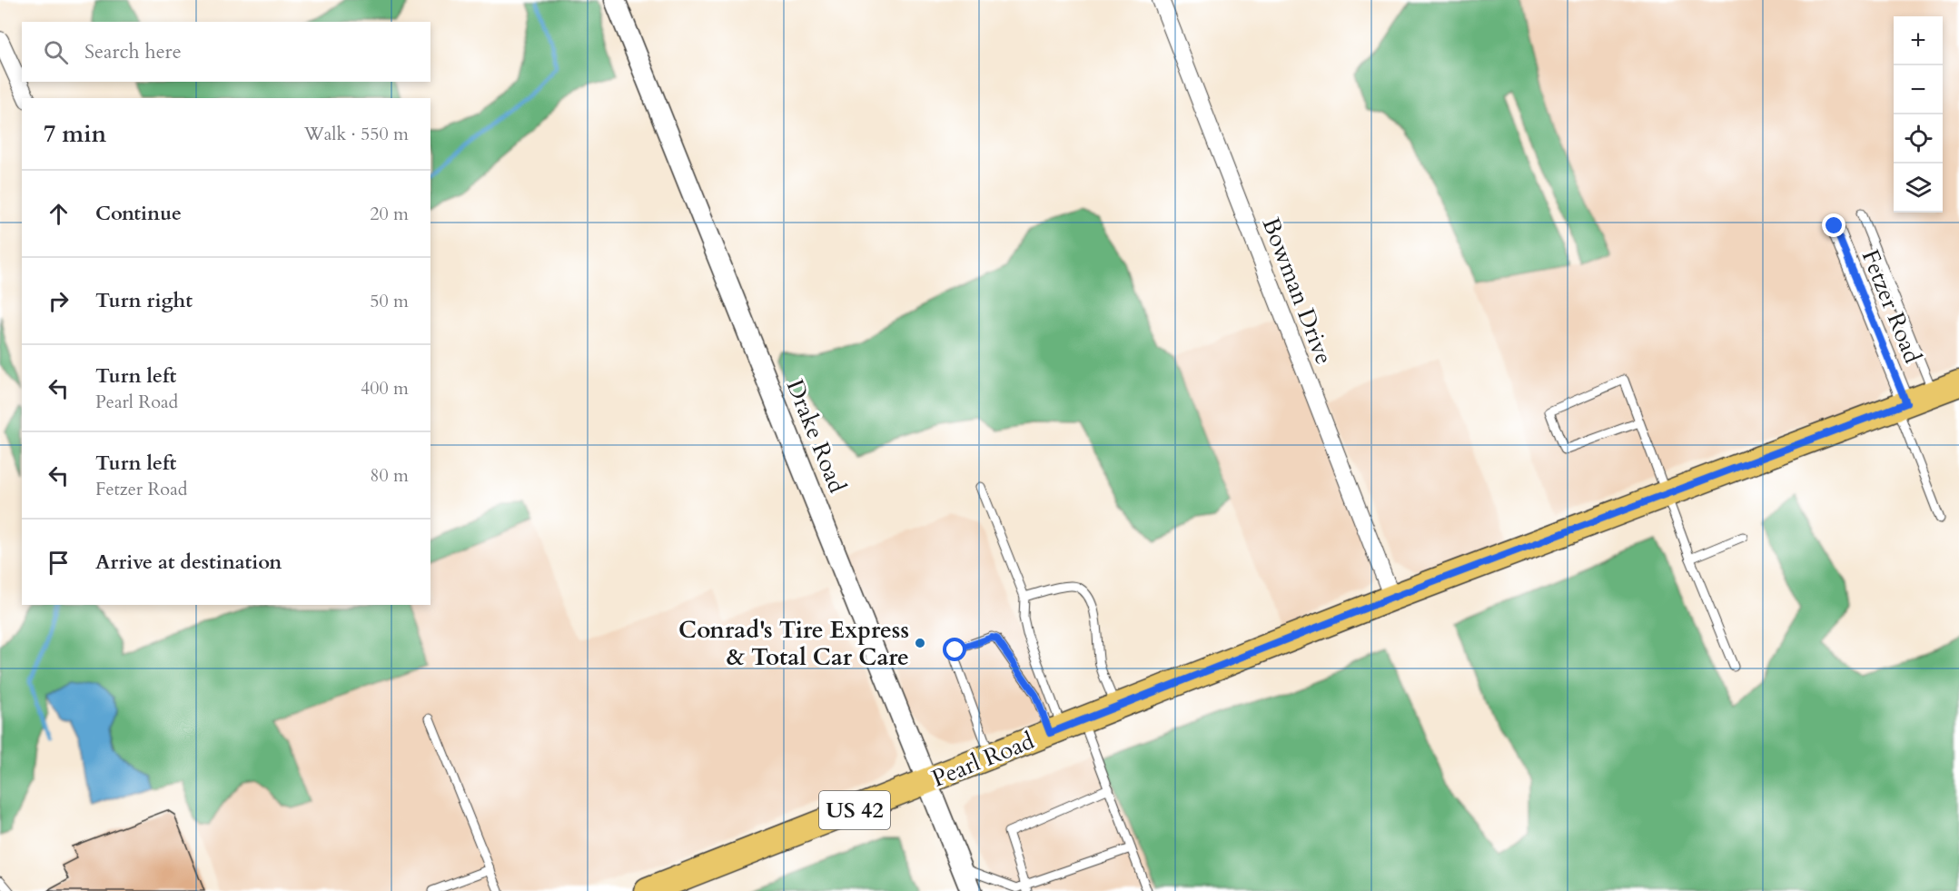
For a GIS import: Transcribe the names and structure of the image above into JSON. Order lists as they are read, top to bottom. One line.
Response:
{"streets":{"main road":["Pearl Road","US 42"],"street":["Bowman Drive","Fetzer Road","Drake Road"]},"crossings":[["Bowman Drive","Pearl Road"],["Fetzer Road","Pearl Road"],["Drake Road","Pearl Road"]],"places":["Conrad's Tire Express & Total Car Care"],"page":{"map_buttons":["+","−"],"search":"Search here","heading":["7 min","Walk · 550 m"],"list":[["Continue","20 m"],["Turn right","50 m"],["Turn left","Pearl Road","400 m"],["Turn left","Fetzer Road","80 m"],"Arrive at destination"]}}
